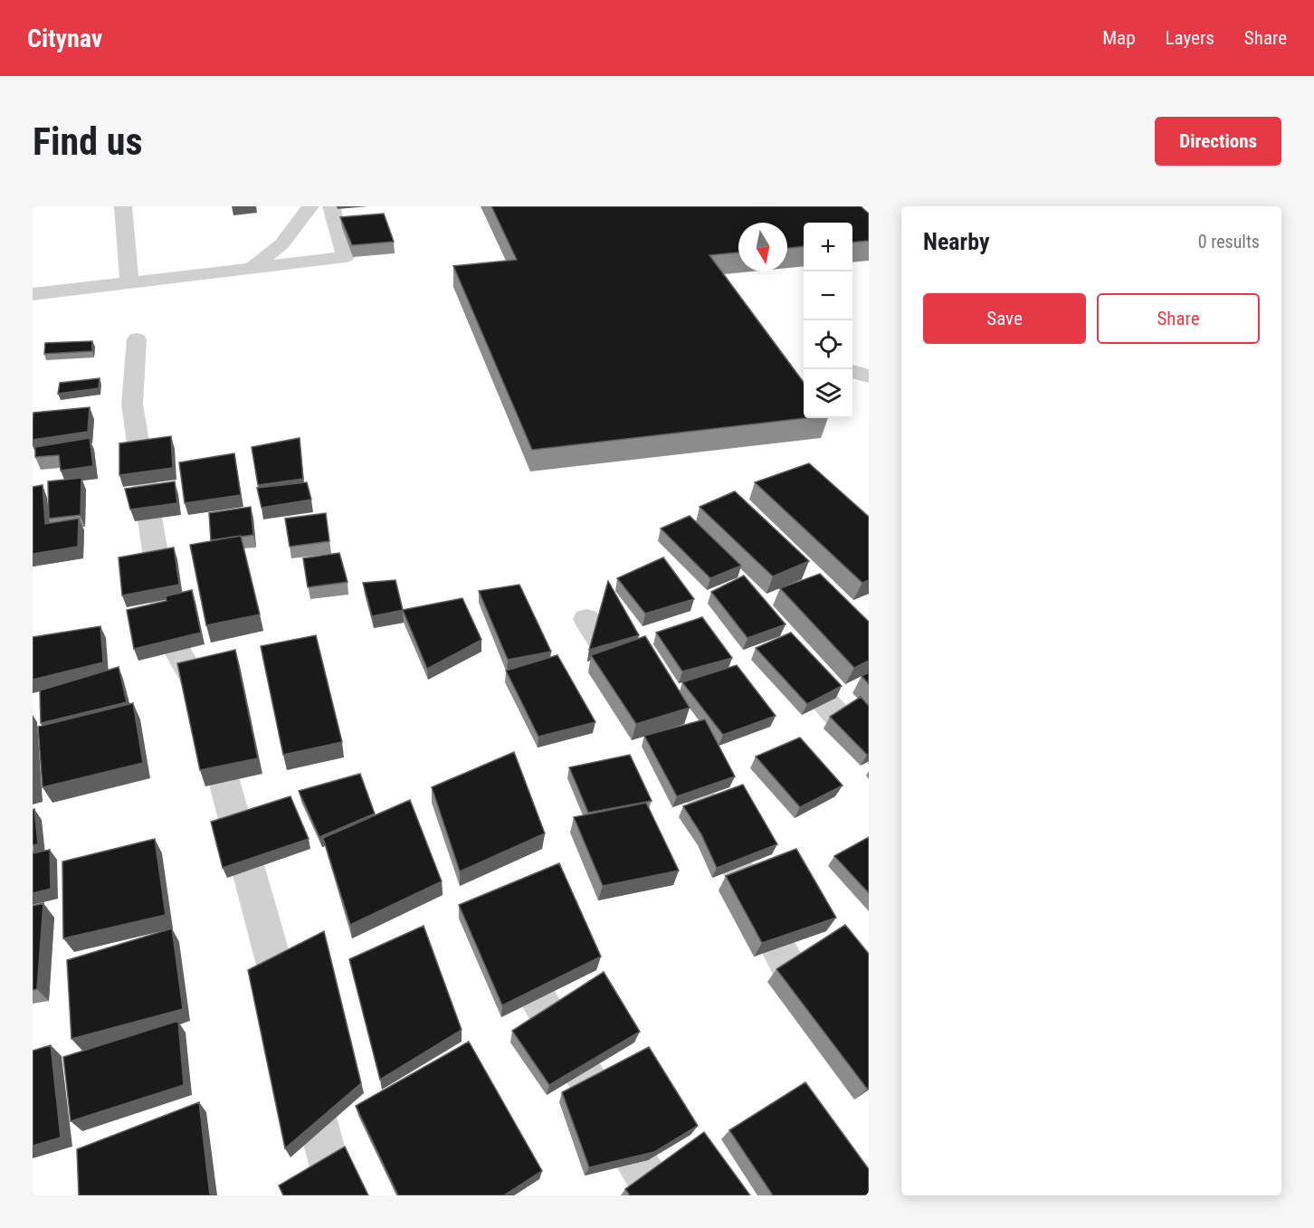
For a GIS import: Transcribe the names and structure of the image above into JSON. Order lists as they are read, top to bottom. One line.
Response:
{"north":"bottom","page":{"header":"Citynav","nav":["Map","Layers","Share"],"buttons":["Directions",["Save","Share"]],"title":"Find us","heading":["Nearby","0 results"],"map_buttons":["+","−"]}}
